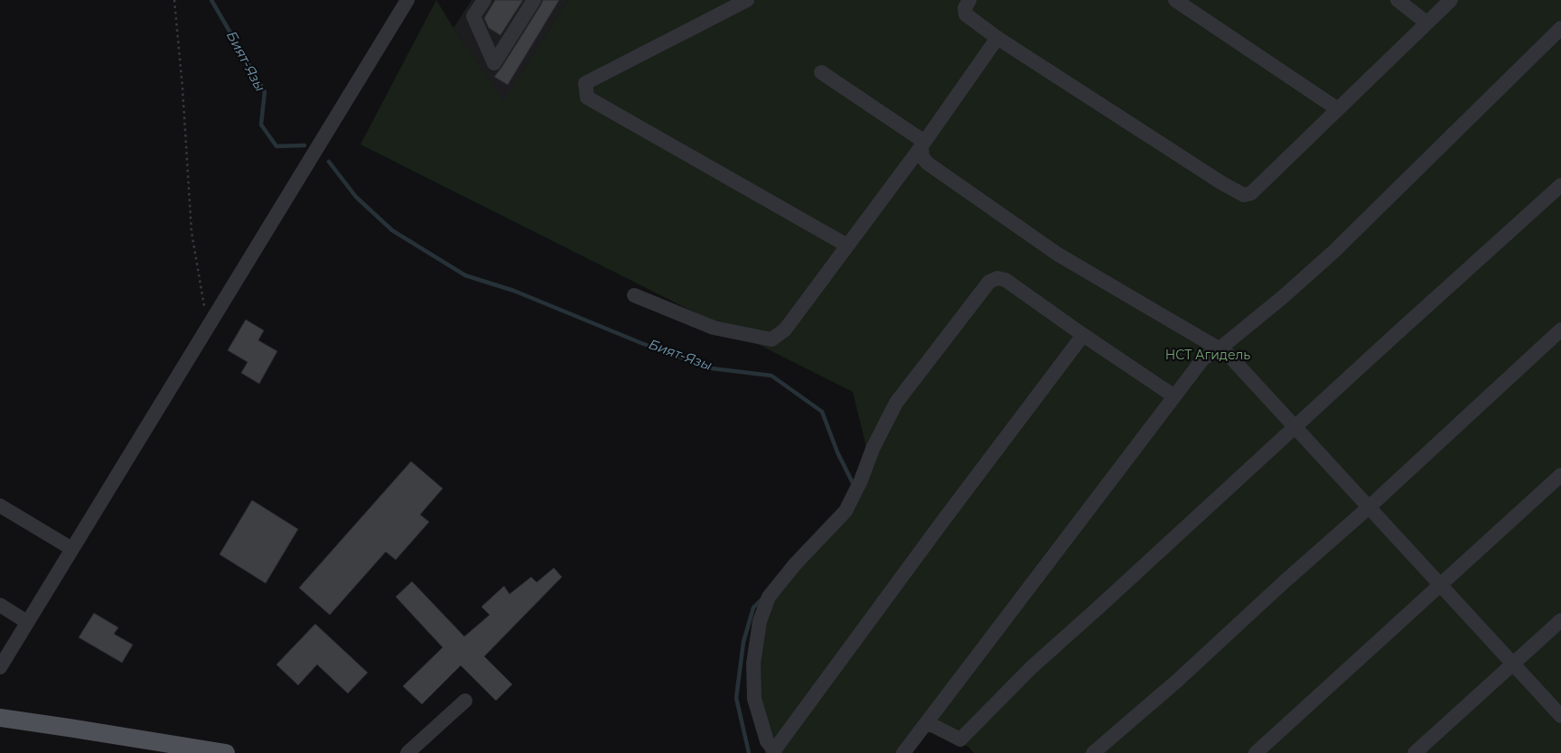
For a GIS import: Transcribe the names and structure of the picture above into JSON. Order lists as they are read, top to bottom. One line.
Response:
{"water":["Бият-Язы"],"parks":["НСТ Агидель"]}
